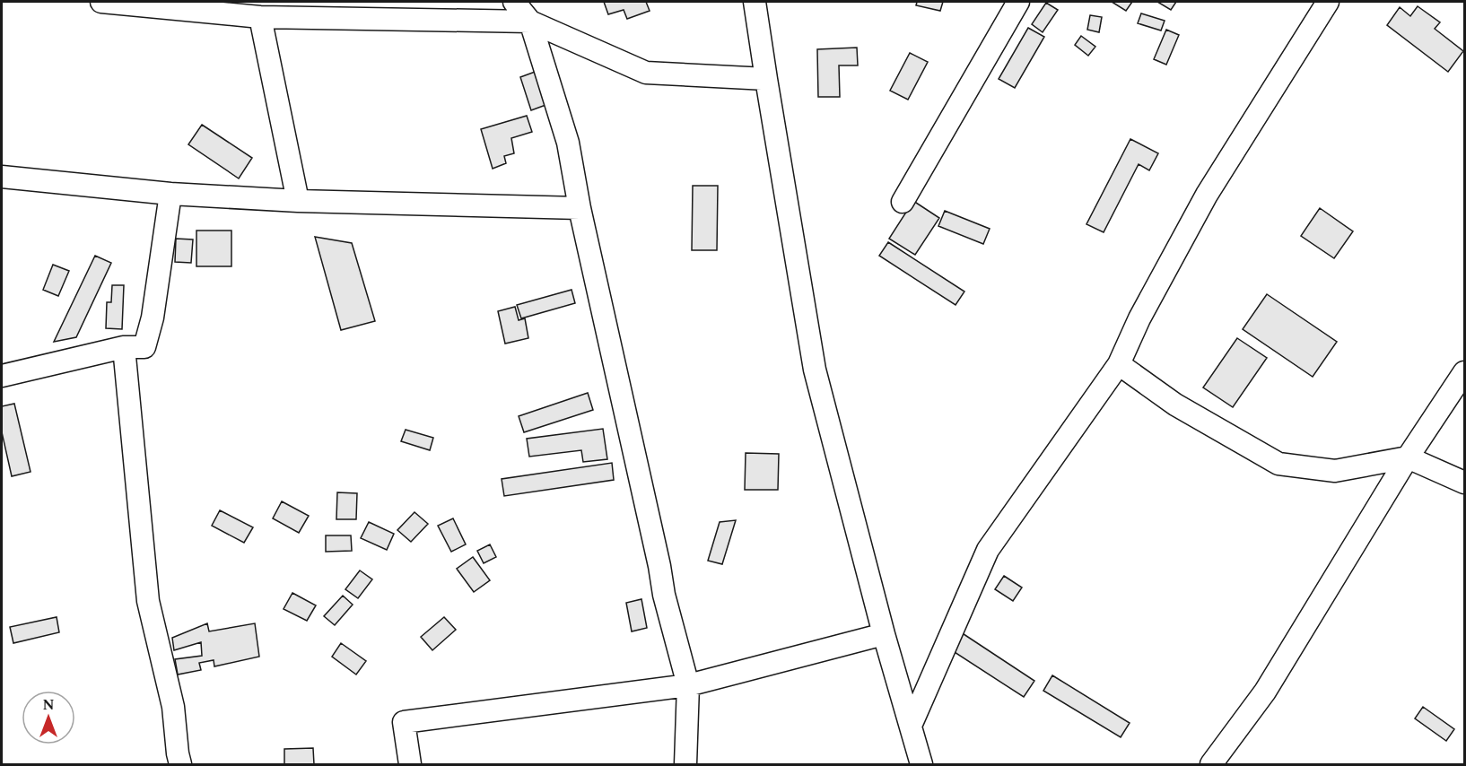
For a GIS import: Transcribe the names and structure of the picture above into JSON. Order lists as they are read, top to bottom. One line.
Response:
{"north":"top"}
